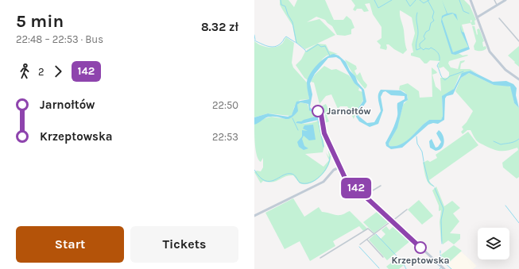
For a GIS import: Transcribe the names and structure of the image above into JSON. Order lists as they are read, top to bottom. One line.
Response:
{"places":["Jarnołtów","Krzeptowska"],"lines":["bus line 142"],"page":{"heading":["5 min","22:48 – 22:53 · Bus","8.32 zł"],"on_map":"142","legs":["2","142"],"list":[{"name":"Jarnołtów","value":"22:50"},{"name":"Krzeptowska","value":"22:53"}],"buttons":["Start","Tickets"]}}
